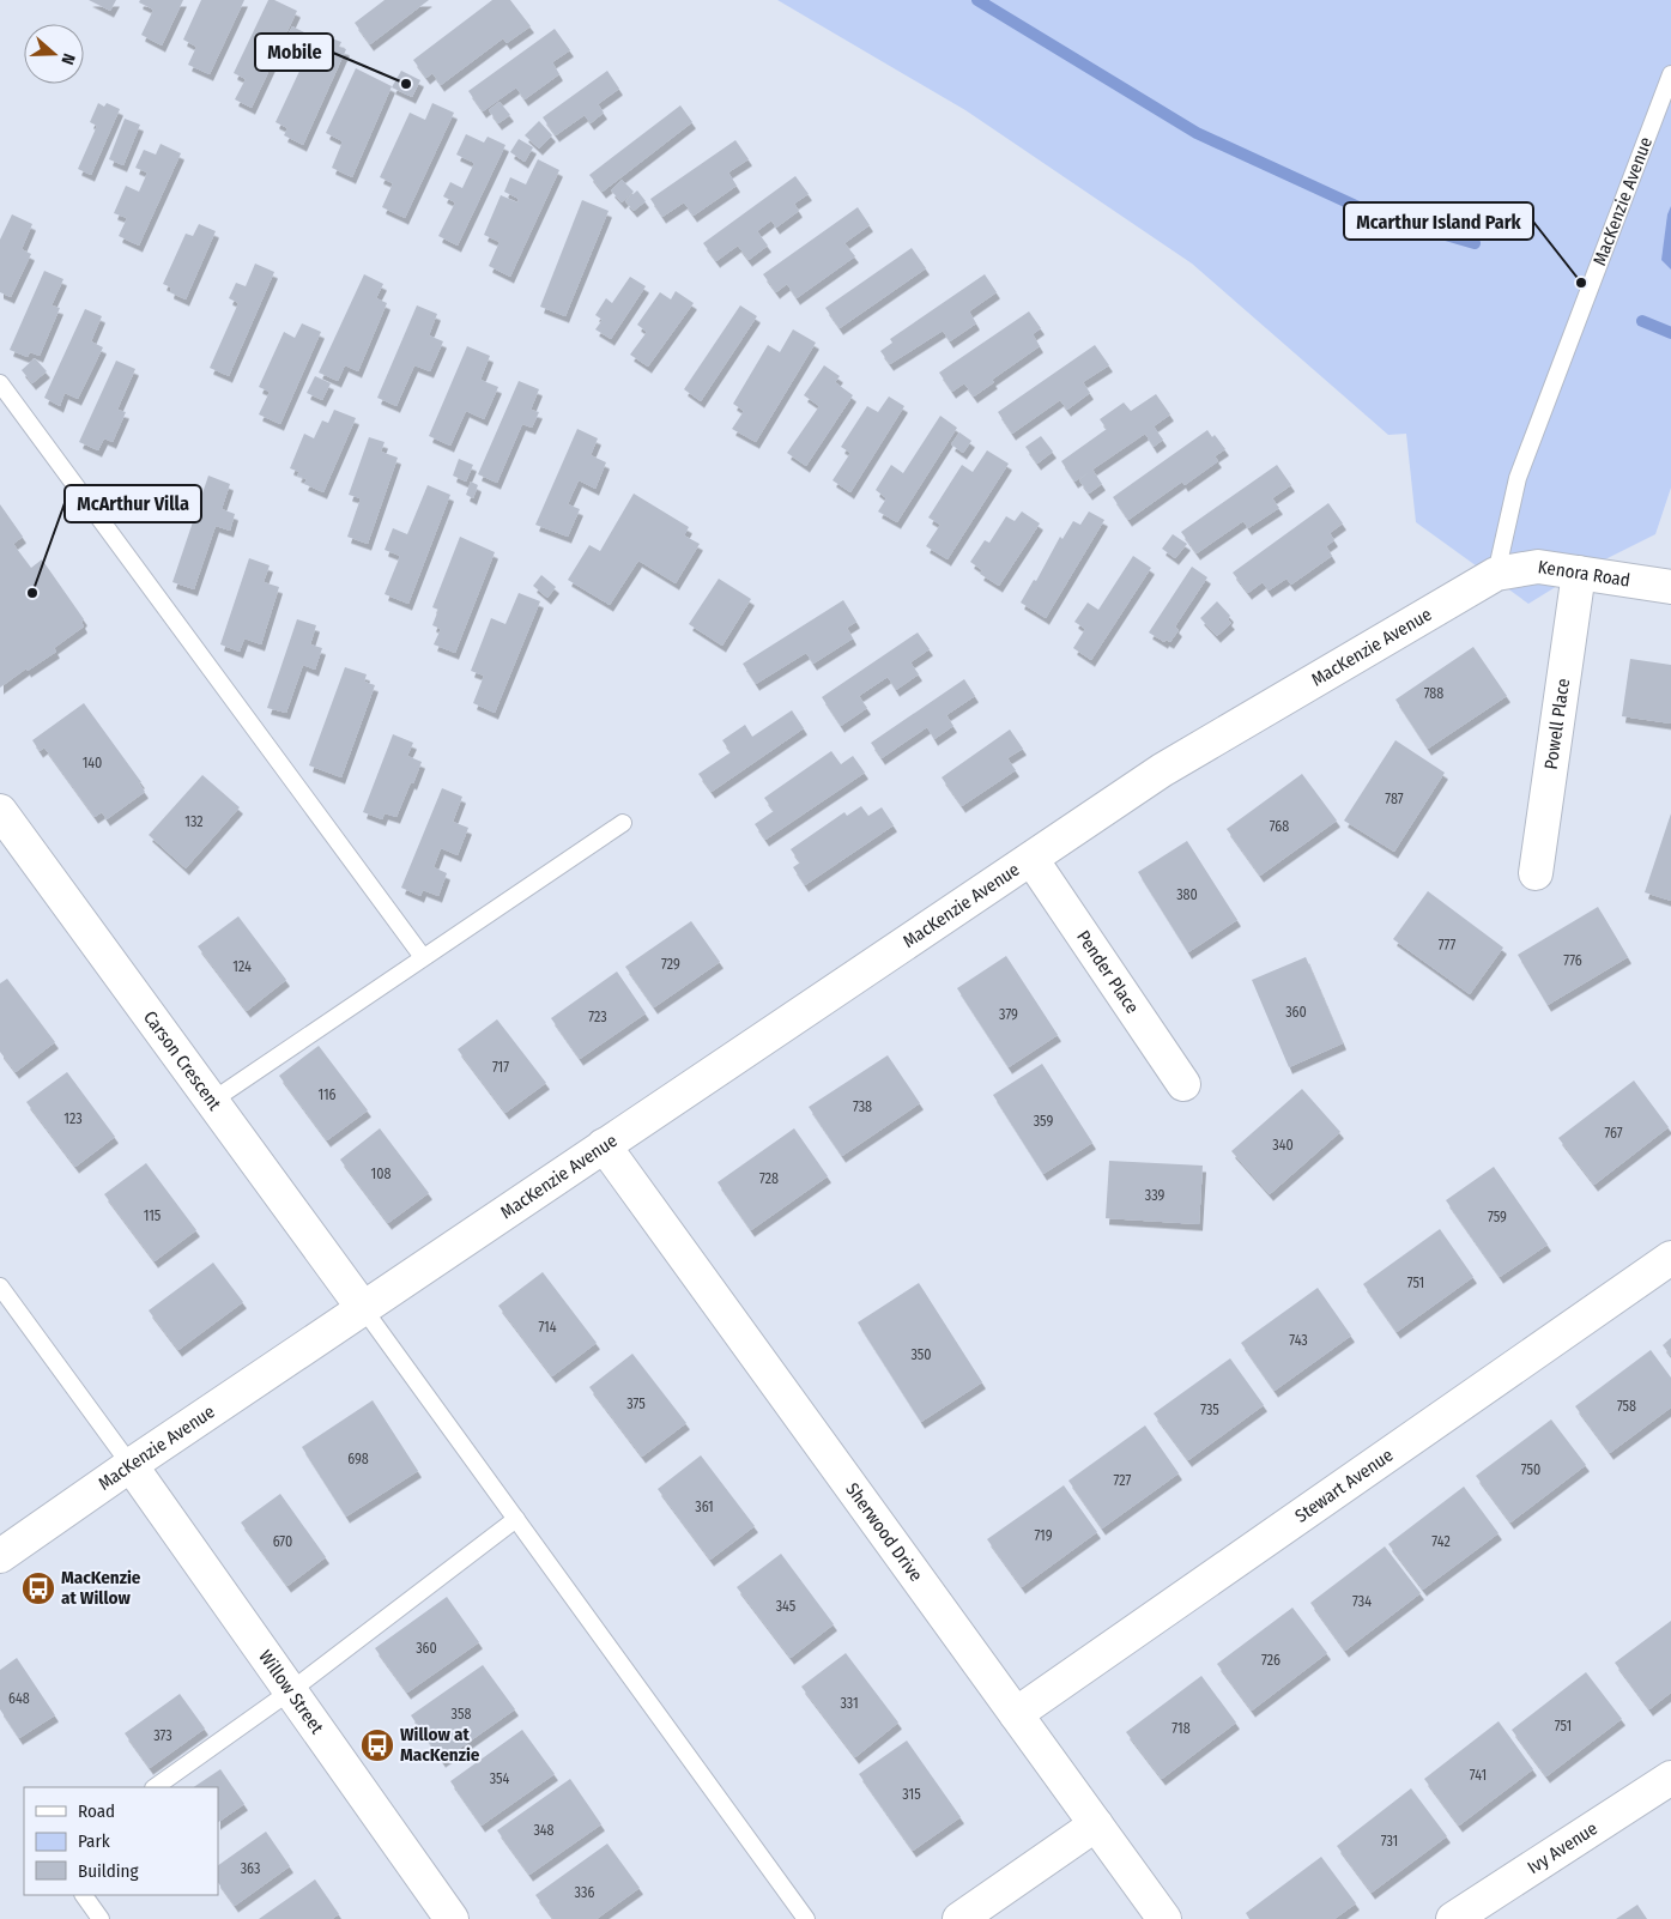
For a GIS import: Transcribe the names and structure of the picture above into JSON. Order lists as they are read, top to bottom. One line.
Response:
{"streets":{"street":["MacKenzie Avenue","Kenora Road","Powell Place","Pender Place","Carson Crescent","Stewart Avenue","Sherwood Drive","Willow Street","Ivy Avenue"]},"crossings":[["MacKenzie Avenue","Kenora Road"],["MacKenzie Avenue","Pender Place"],["MacKenzie Avenue","Carson Crescent"],["MacKenzie Avenue","Sherwood Drive"],["MacKenzie Avenue","Willow Street"],["Kenora Road","Powell Place"],["Stewart Avenue","Sherwood Drive"]],"places":{"other":["Mobile","Mcarthur Island Park","McArthur Villa"],"bus stop":["MacKenzie at Willow","Willow at MacKenzie"]},"house_numbers":["788","140","787","132","768","380","777","776","729","124","360","379","723","717","116","738","123","359","767","340","108","728","339","115","759","751","714","743","350","375","758","735","698","750","727","361","719","670","742","734","345","360","726","648","331","358","751","718","373","741","354","315","348","731","363","336"],"legend":["Road","Park","Building"],"north":"right"}
